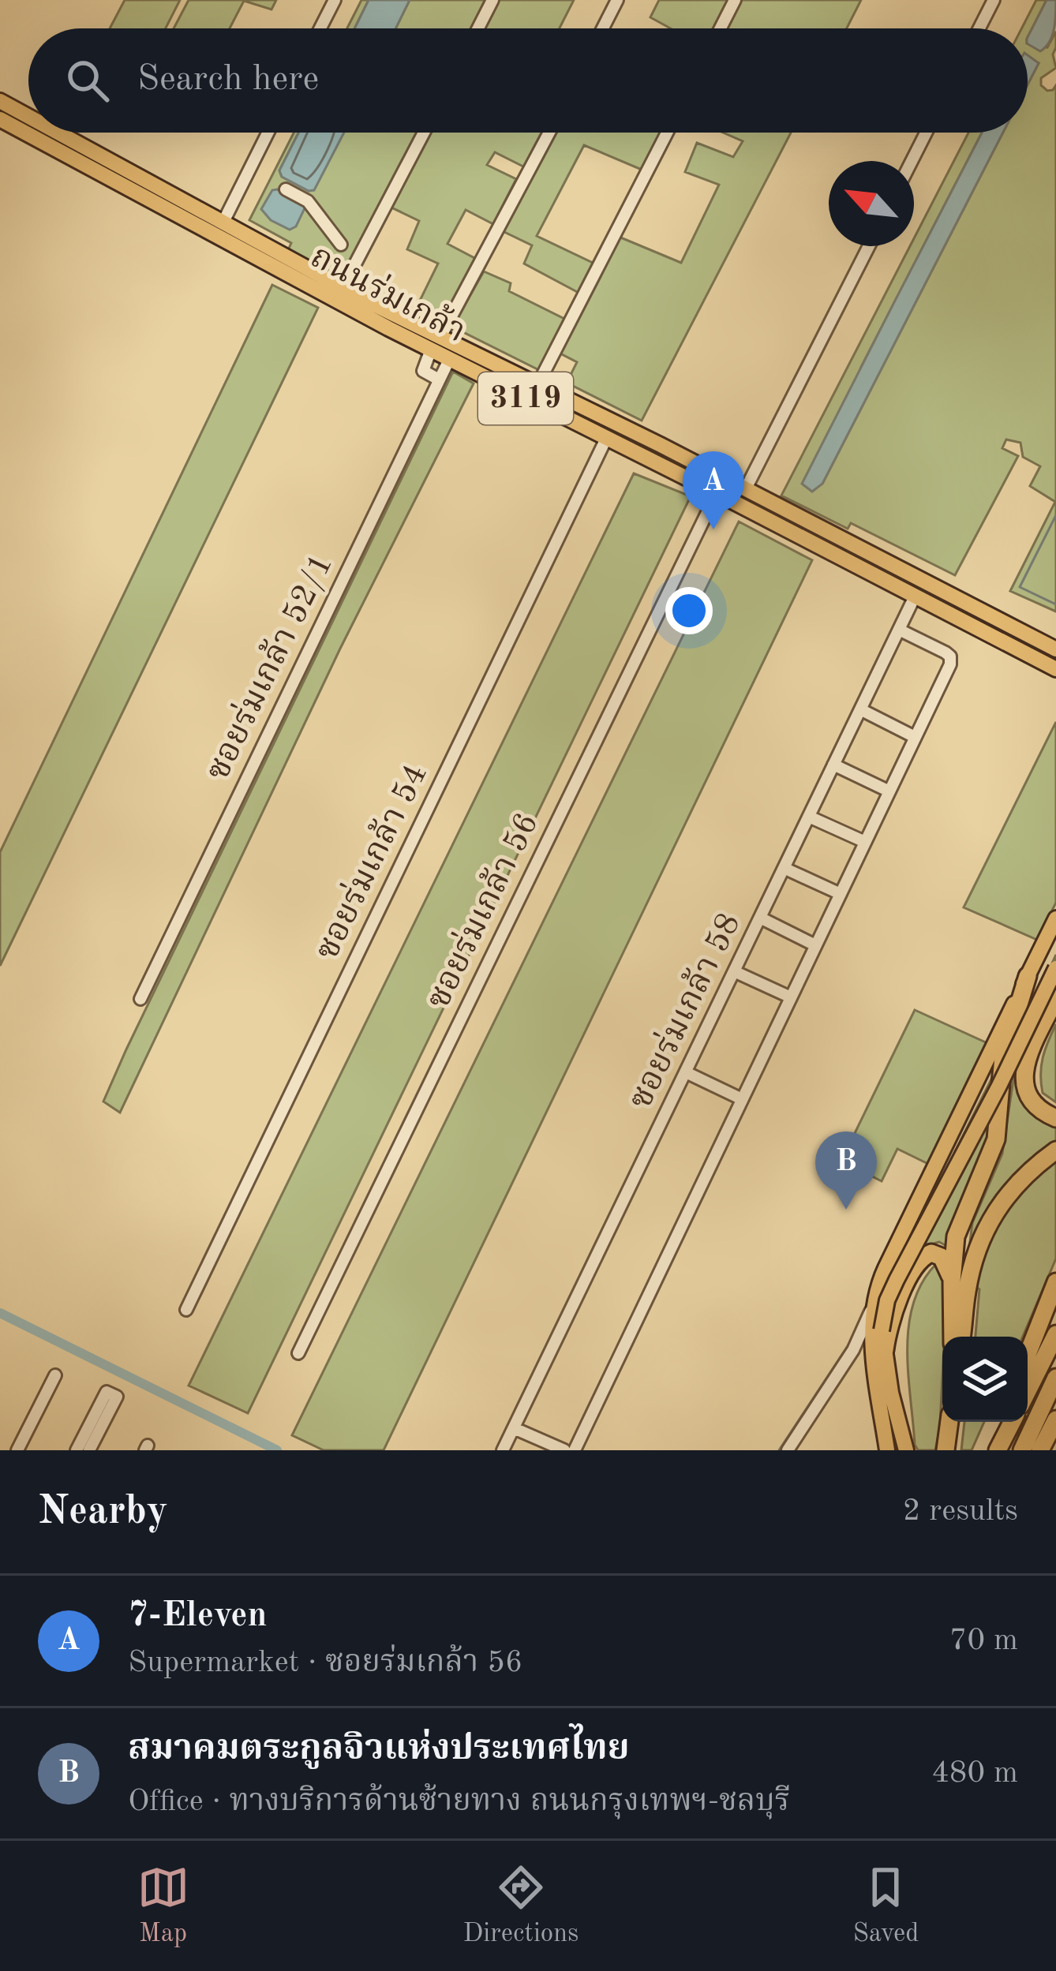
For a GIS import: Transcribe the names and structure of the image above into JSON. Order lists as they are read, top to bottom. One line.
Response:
{"streets":{"main road":["ถนนร่มเกล้า","3119"],"street":["ซอยร่มเกล้า 52/1","ซอยร่มเกล้า 54","ซอยร่มเกล้า 56","ซอยร่มเกล้า 58"]},"crossings":[["ถนนร่มเกล้า","ซอยร่มเกล้า 52/1"],["ถนนร่มเกล้า","ซอยร่มเกล้า 54"],["ถนนร่มเกล้า","ซอยร่มเกล้า 56"],["ถนนร่มเกล้า","ซอยร่มเกล้า 58"]],"north":"top left","page":{"search":"Search here","pins":["A","B"],"heading":["Nearby","2 results"],"list":[{"mark":"A","name":"7-Eleven","note":"Supermarket · ซอยร่มเกล้า 56","value":"70 m"},{"mark":"B","name":"สมาคมตระกูลจิวแห่งประเทศไทย","note":"Office · ทางบริการด้านซ้ายทาง ถนนกรุงเทพฯ-ชลบุรี","value":"480 m"}],"nav":["Map","Directions","Saved"]}}
